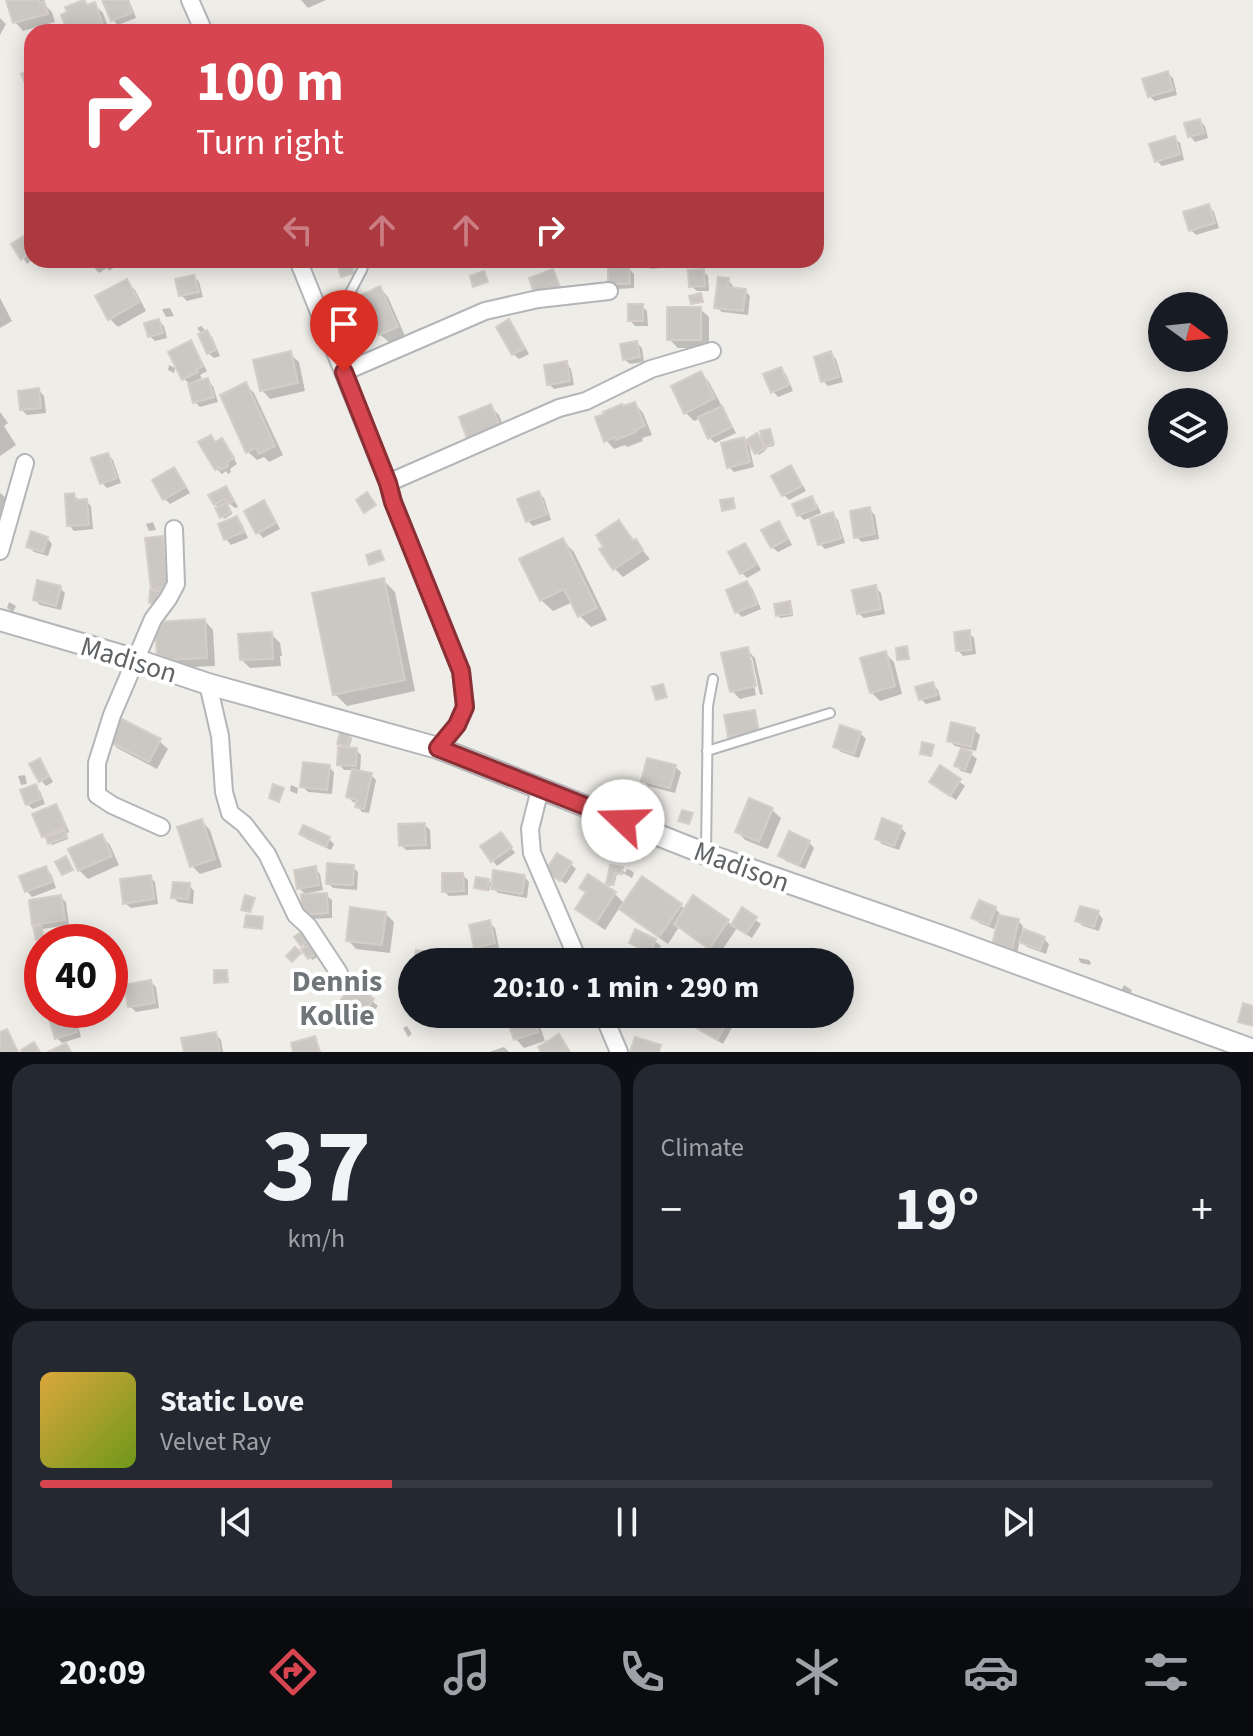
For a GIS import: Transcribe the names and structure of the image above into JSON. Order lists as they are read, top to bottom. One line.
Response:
{"streets":{"street":["Madison"]},"districts":["Dennis Kollie"],"north":"right","page":{"turn":["100 m","Turn right"],"limit":"40","trip":"20:10 · 1 min · 290 m","tile":[["37","km/h"],"Climate"],"heat":["−","19°","+"],"song":["Static Love","Velvet Ray"],"tabs":"20:09"}}
